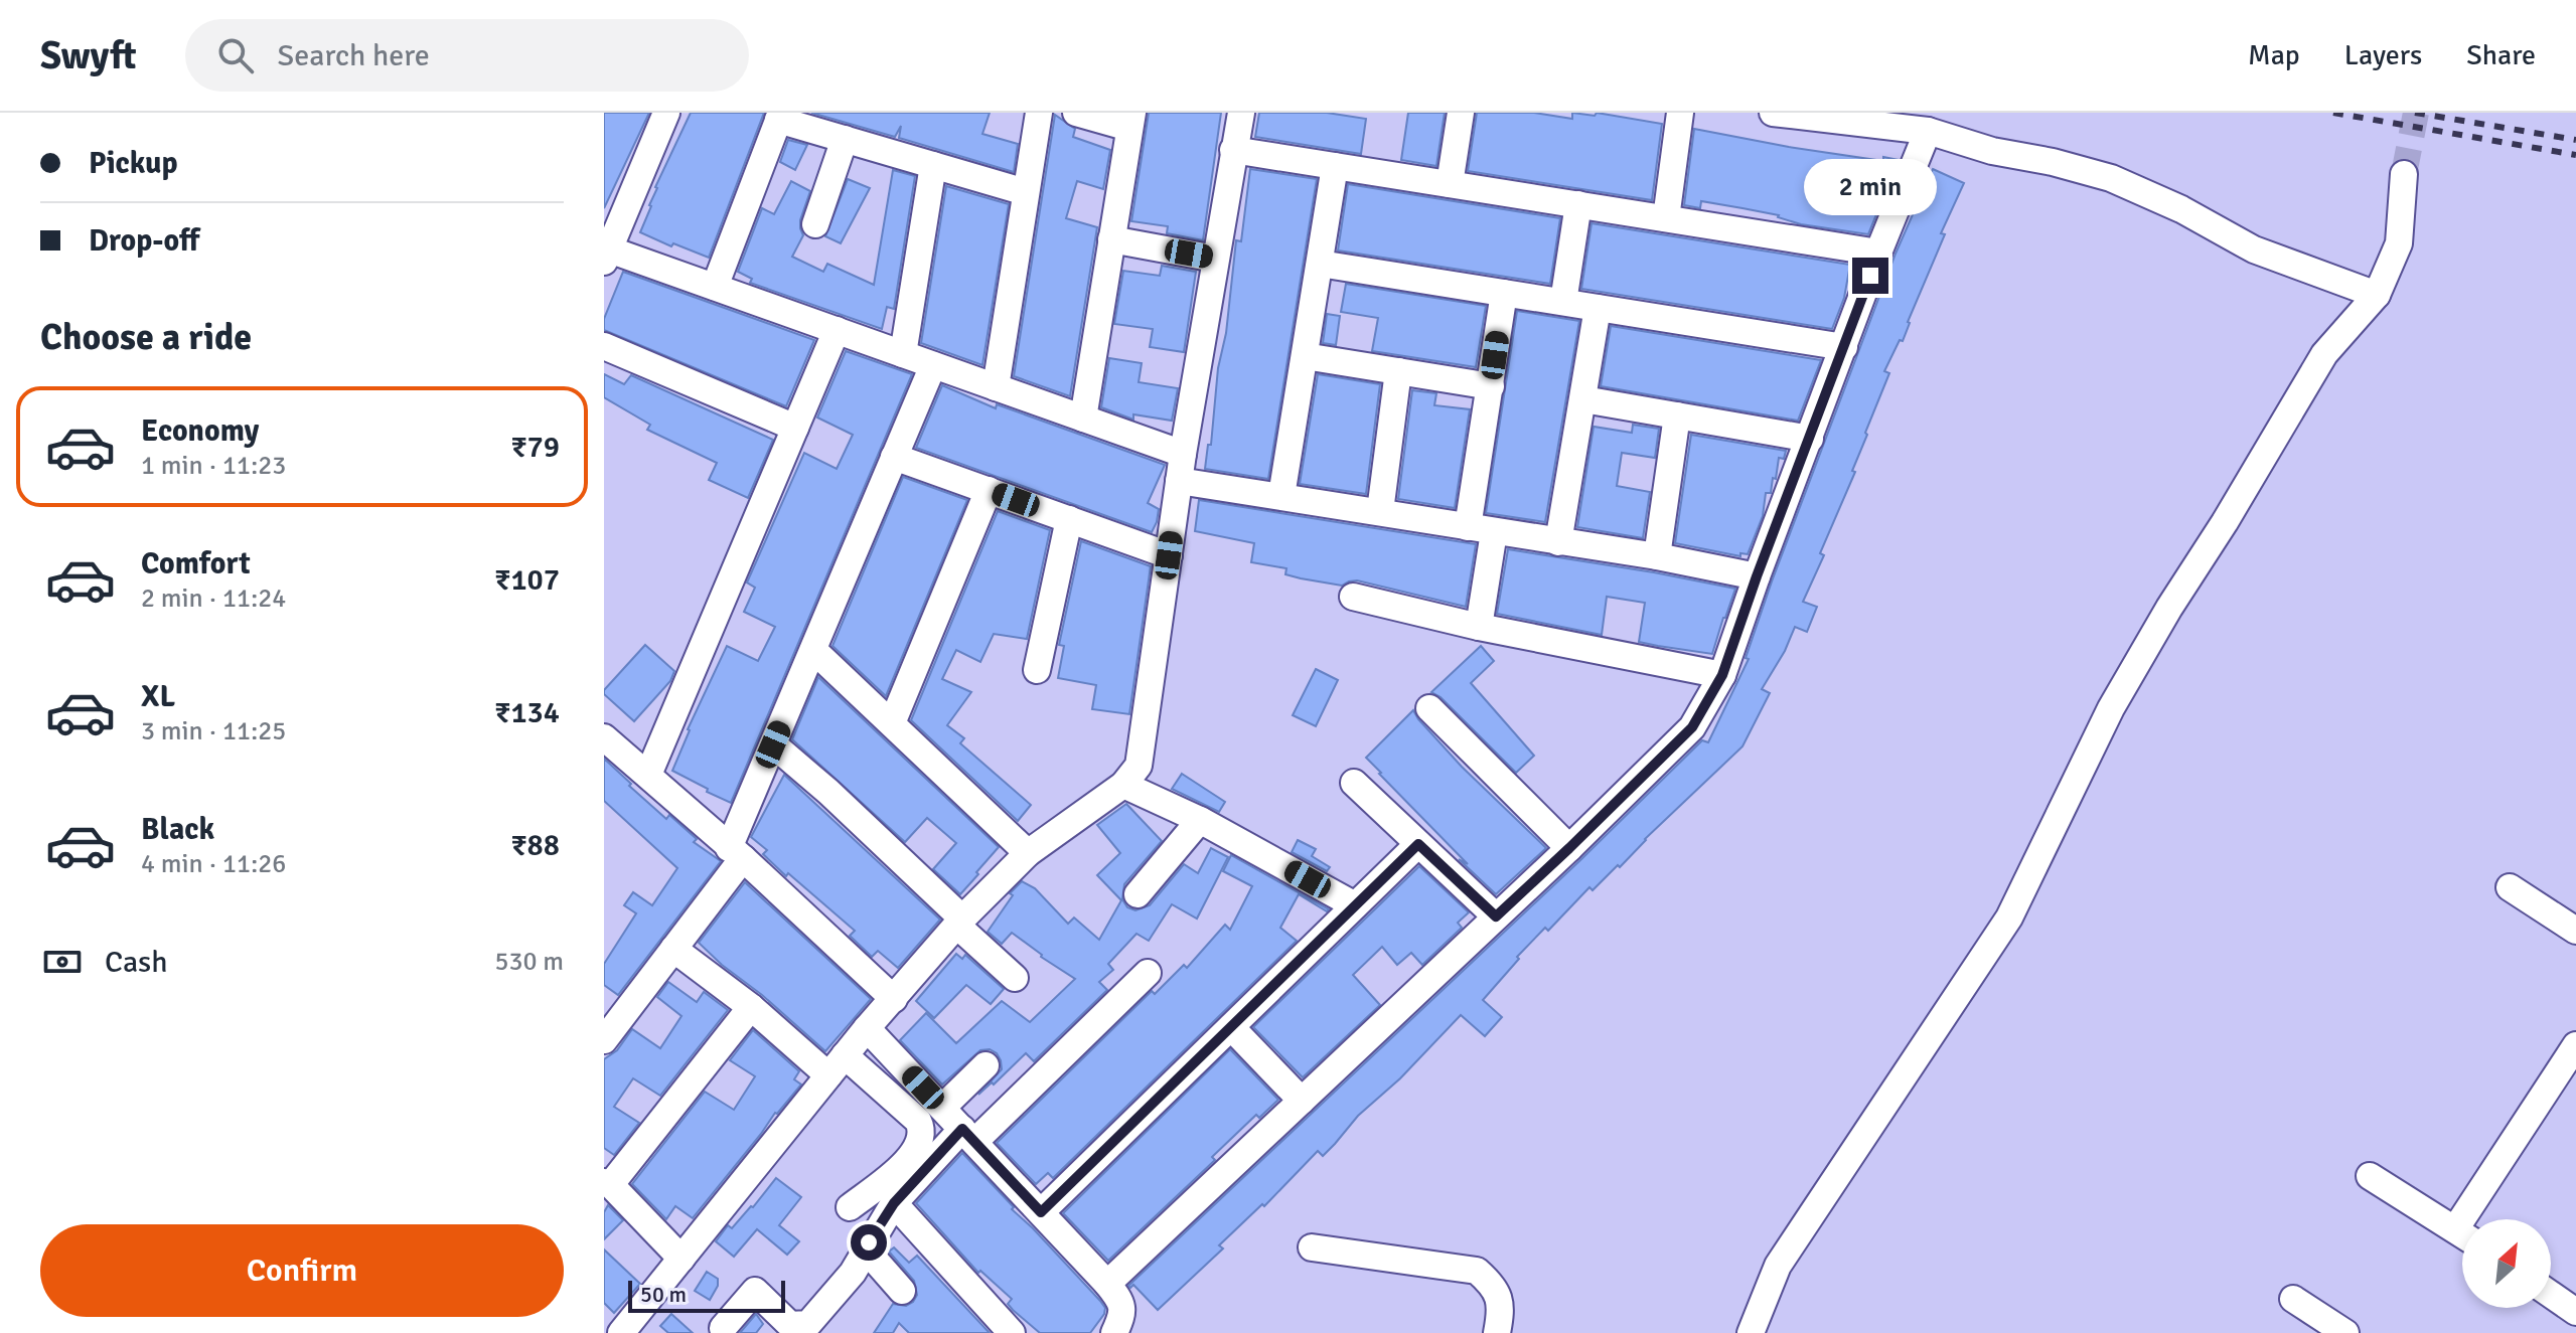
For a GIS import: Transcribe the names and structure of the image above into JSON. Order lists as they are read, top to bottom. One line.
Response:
{"scale_bar":"50 m","north":"top right","page":{"header":"Swyft","search":"Search here","nav":["Map","Layers","Share"],"banner":["Pickup","Drop-off"],"bubble":"2 min","heading":"Choose a ride","list":[{"name":"Economy","note":"1 min · 11:23","value":"₹79"},{"name":"Comfort","note":"2 min · 11:24","value":"₹107"},{"name":"XL","note":"3 min · 11:25","value":"₹134"},{"name":"Black","note":"4 min · 11:26","value":"₹88"}],"pay":["Cash","530 m"],"buttons":"Confirm","scale":"50 m"}}
